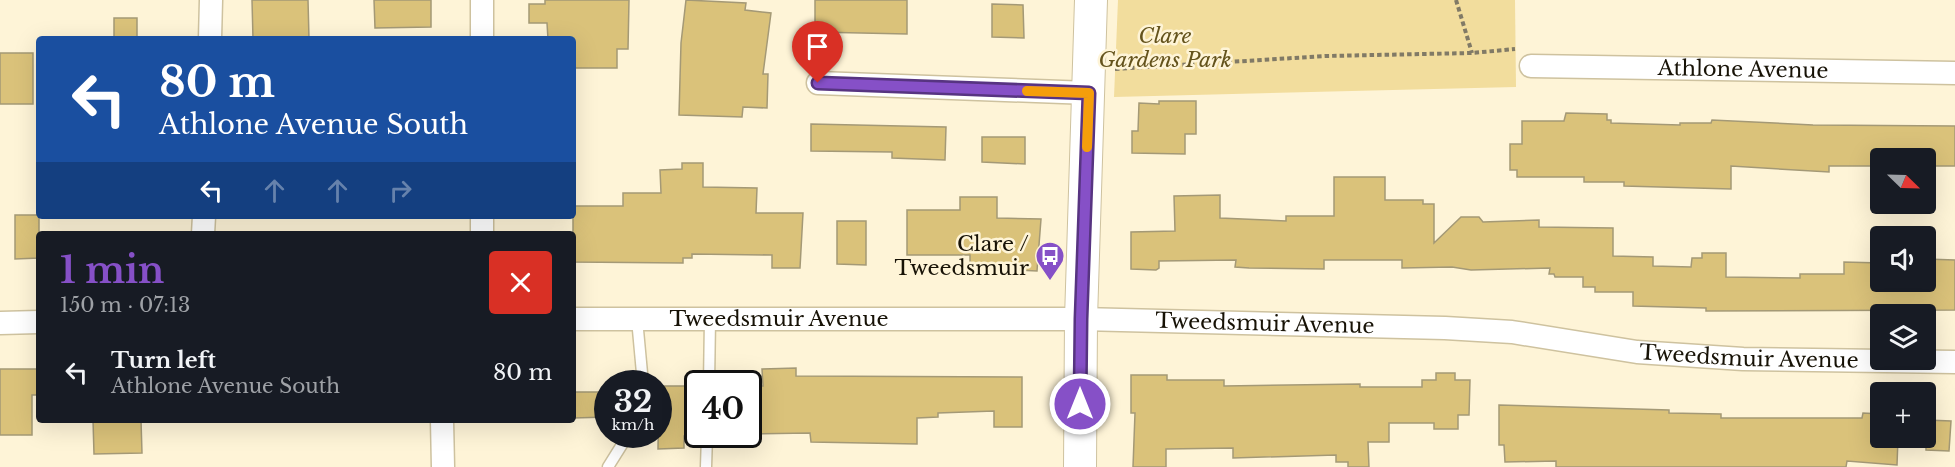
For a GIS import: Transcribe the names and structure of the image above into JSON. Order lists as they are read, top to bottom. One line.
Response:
{"streets":{"street":["Athlone Avenue","Tweedsmuir Avenue"]},"parks":["Clare Gardens Park"],"places":{"bus stop":["Clare / Tweedsmuir"]},"north":"bottom right","page":{"turn":["80 m","Athlone Avenue South"],"map_buttons":"+","heading":["1 min","150 m · 07:13"],"list":[{"name":"Turn left","note":"Athlone Avenue South","value":"80 m"}],"speed":"32 km/h","limit":"40"}}
